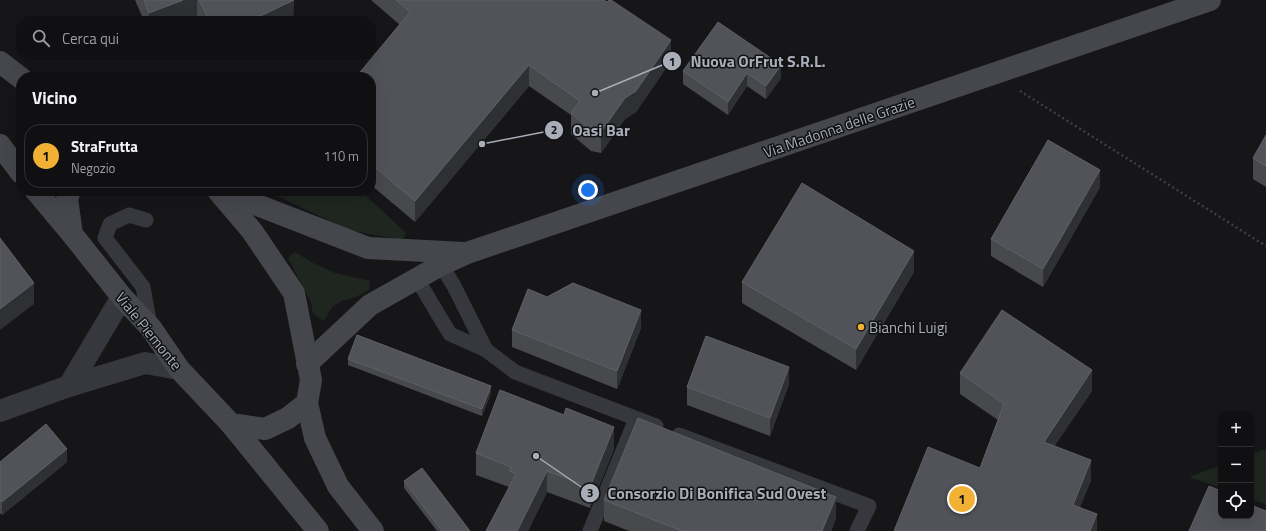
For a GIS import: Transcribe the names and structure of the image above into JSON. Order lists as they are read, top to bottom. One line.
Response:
{"streets":{"street":["Via Madonna delle Grazie","Viale Piemonte"]},"places":["Nuova OrFrut S.R.L.","Oasi Bar","Bianchi Luigi","Consorzio Di Bonifica Sud Ovest"],"page":{"search":"Cerca qui","heading":"Vicino","list":[{"mark":"1","name":"StraFrutta","note":"Negozio","value":"110 m"}],"map_buttons":["+","−"],"pins":"1"}}
